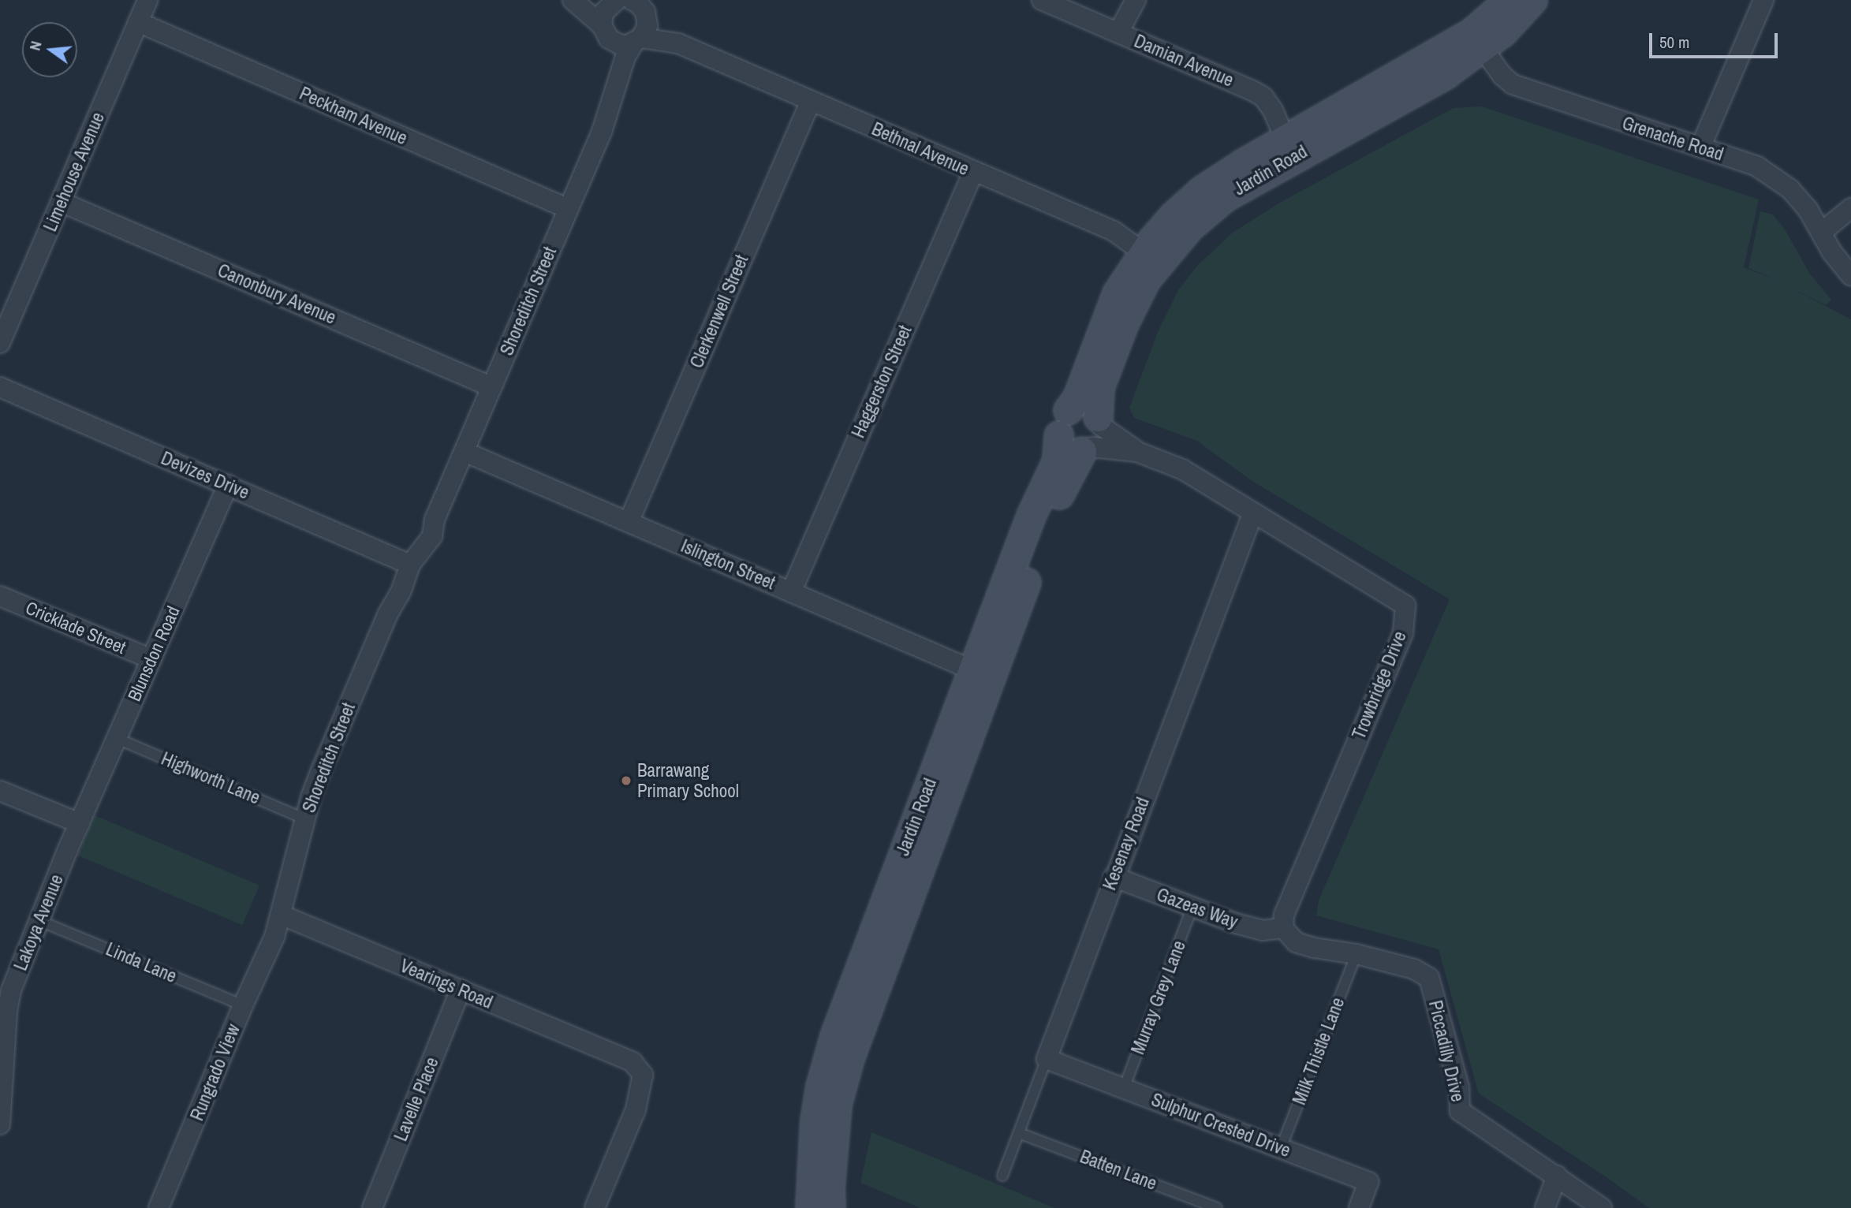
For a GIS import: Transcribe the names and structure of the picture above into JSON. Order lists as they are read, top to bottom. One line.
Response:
{"streets":{"street":["Damian Avenue","Peckham Avenue","Grenache Road","Bethnal Avenue","Jardin Road","Limehouse Avenue","Canonbury Avenue","Shoreditch Street","Clerkenwell Street","Haggerston Street","Devizes Drive","Islington Street","Cricklade Street","Blunsdon Road","Trowbridge Drive","Kesenay Road","Gazeas Way","Lakoya Avenue","Vearings Road","Piccadilly Drive","Rungrado View","Lavelle Place","Sulphur Crested Drive"],"lane":["Highworth Lane","Linda Lane","Murray Grey Lane","Milk Thistle Lane","Batten Lane"]},"crossings":[["Damian Avenue","Jardin Road"],["Peckham Avenue","Limehouse Avenue"],["Peckham Avenue","Shoreditch Street"],["Grenache Road","Jardin Road"],["Bethnal Avenue","Jardin Road"],["Bethnal Avenue","Shoreditch Street"],["Bethnal Avenue","Clerkenwell Street"],["Bethnal Avenue","Haggerston Street"],["Jardin Road","Islington Street"],["Jardin Road","Trowbridge Drive"],["Limehouse Avenue","Canonbury Avenue"],["Canonbury Avenue","Shoreditch Street"],["Shoreditch Street","Devizes Drive"],["Shoreditch Street","Islington Street"],["Shoreditch Street","Highworth Lane"],["Shoreditch Street","Vearings Road"],["Shoreditch Street","Rungrado View"],["Clerkenwell Street","Islington Street"],["Haggerston Street","Islington Street"],["Devizes Drive","Blunsdon Road"],["Cricklade Street","Blunsdon Road"],["Blunsdon Road","Highworth Lane"],["Blunsdon Road","Lakoya Avenue"],["Trowbridge Drive","Kesenay Road"],["Trowbridge Drive","Gazeas Way"],["Trowbridge Drive","Piccadilly Drive"],["Kesenay Road","Gazeas Way"],["Kesenay Road","Sulphur Crested Drive"],["Kesenay Road","Batten Lane"],["Gazeas Way","Murray Grey Lane"],["Gazeas Way","Piccadilly Drive"],["Lakoya Avenue","Linda Lane"],["Linda Lane","Rungrado View"],["Vearings Road","Lavelle Place"],["Murray Grey Lane","Sulphur Crested Drive"],["Milk Thistle Lane","Piccadilly Drive"],["Milk Thistle Lane","Sulphur Crested Drive"]],"places":["Barrawang Primary School"],"scale_bar":"50 m","north":"left"}
